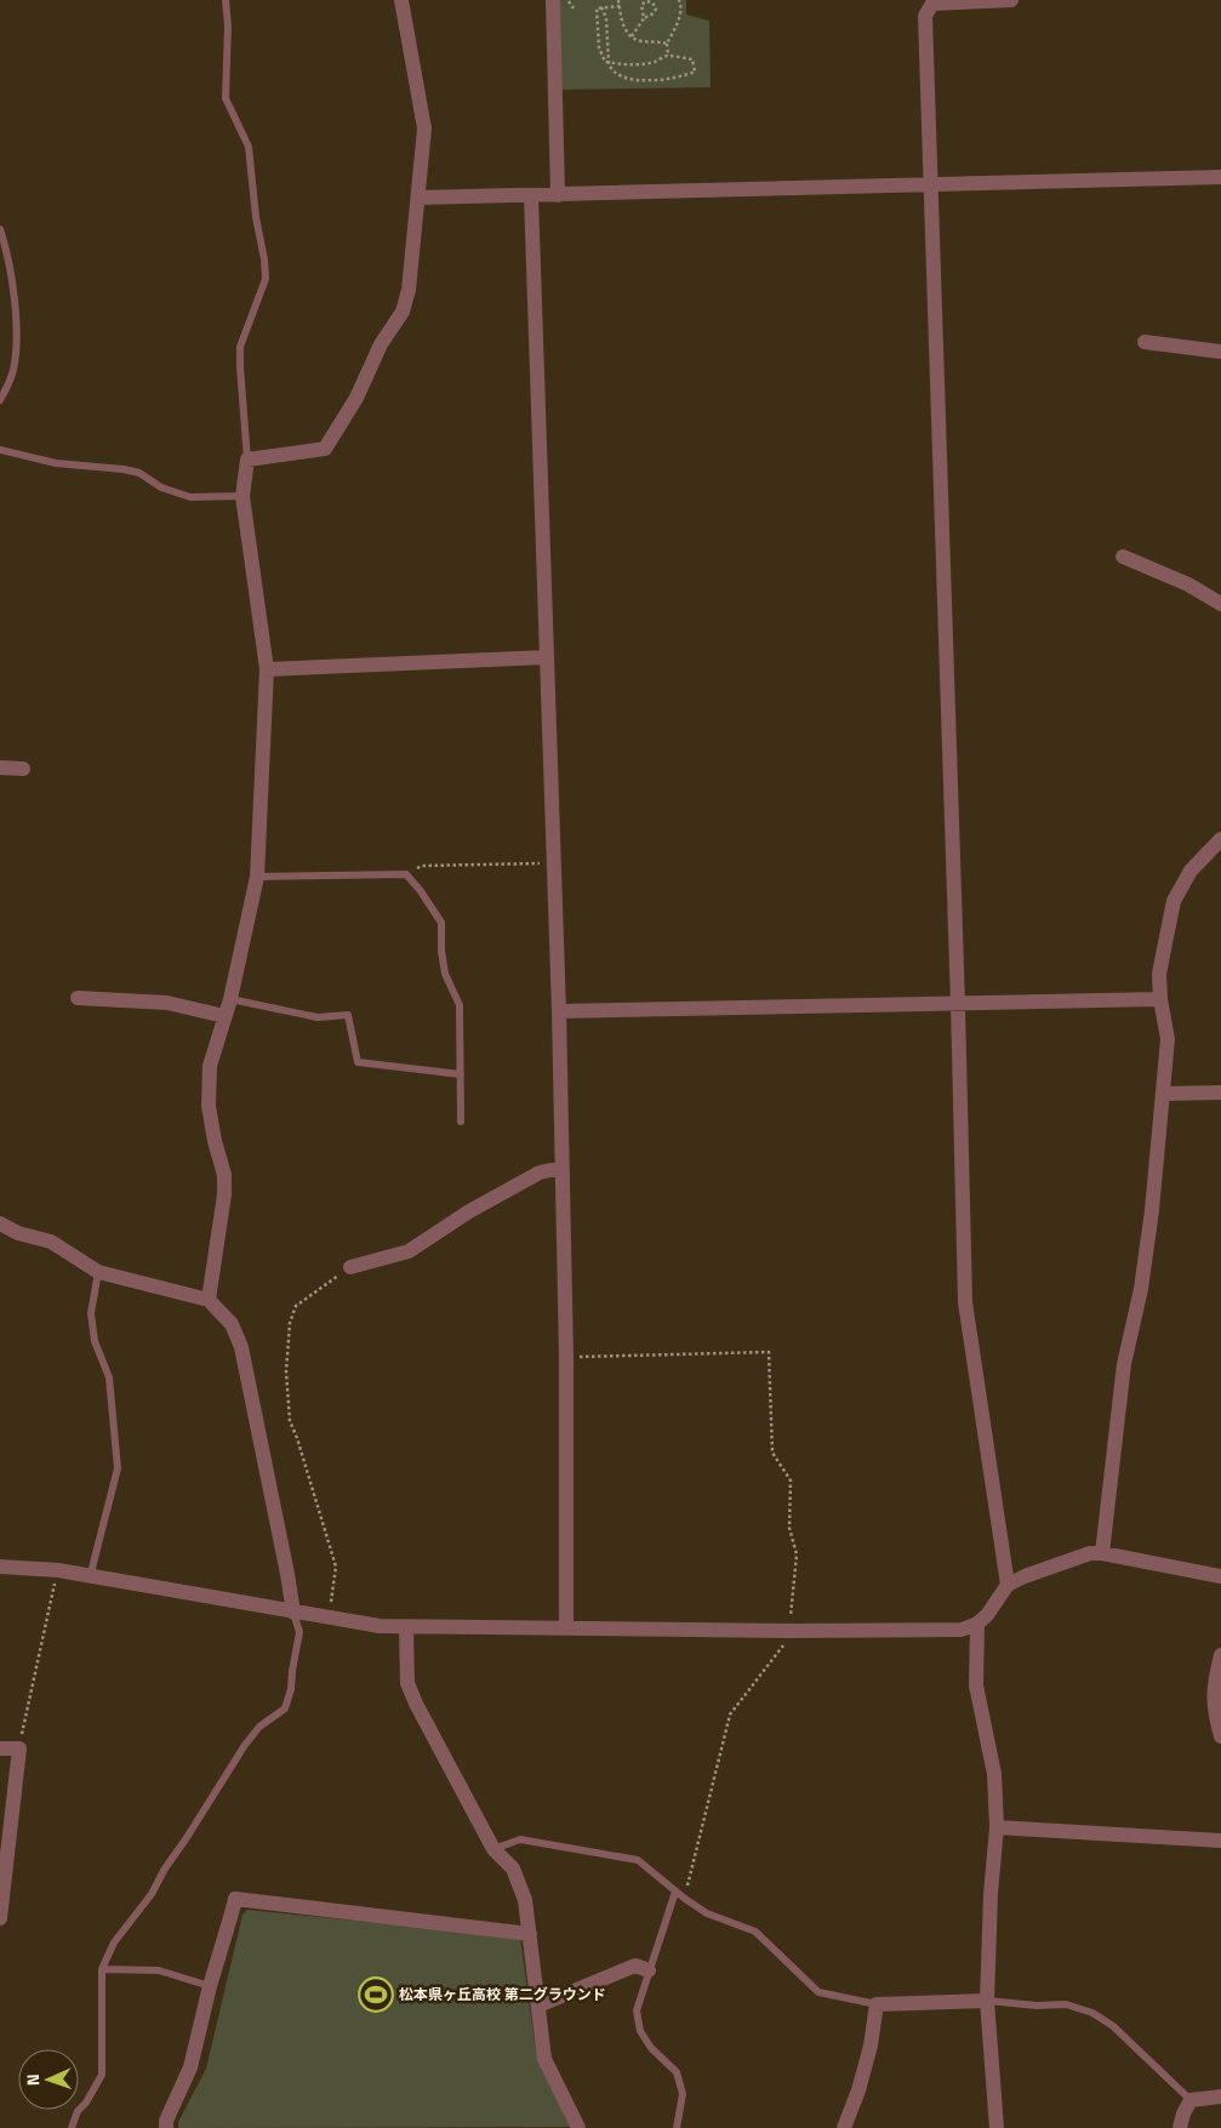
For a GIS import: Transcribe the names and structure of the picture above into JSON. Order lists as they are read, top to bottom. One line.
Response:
{"places":{"sports":["松本県ヶ丘高校 第二グラウンド"]},"north":"left"}
